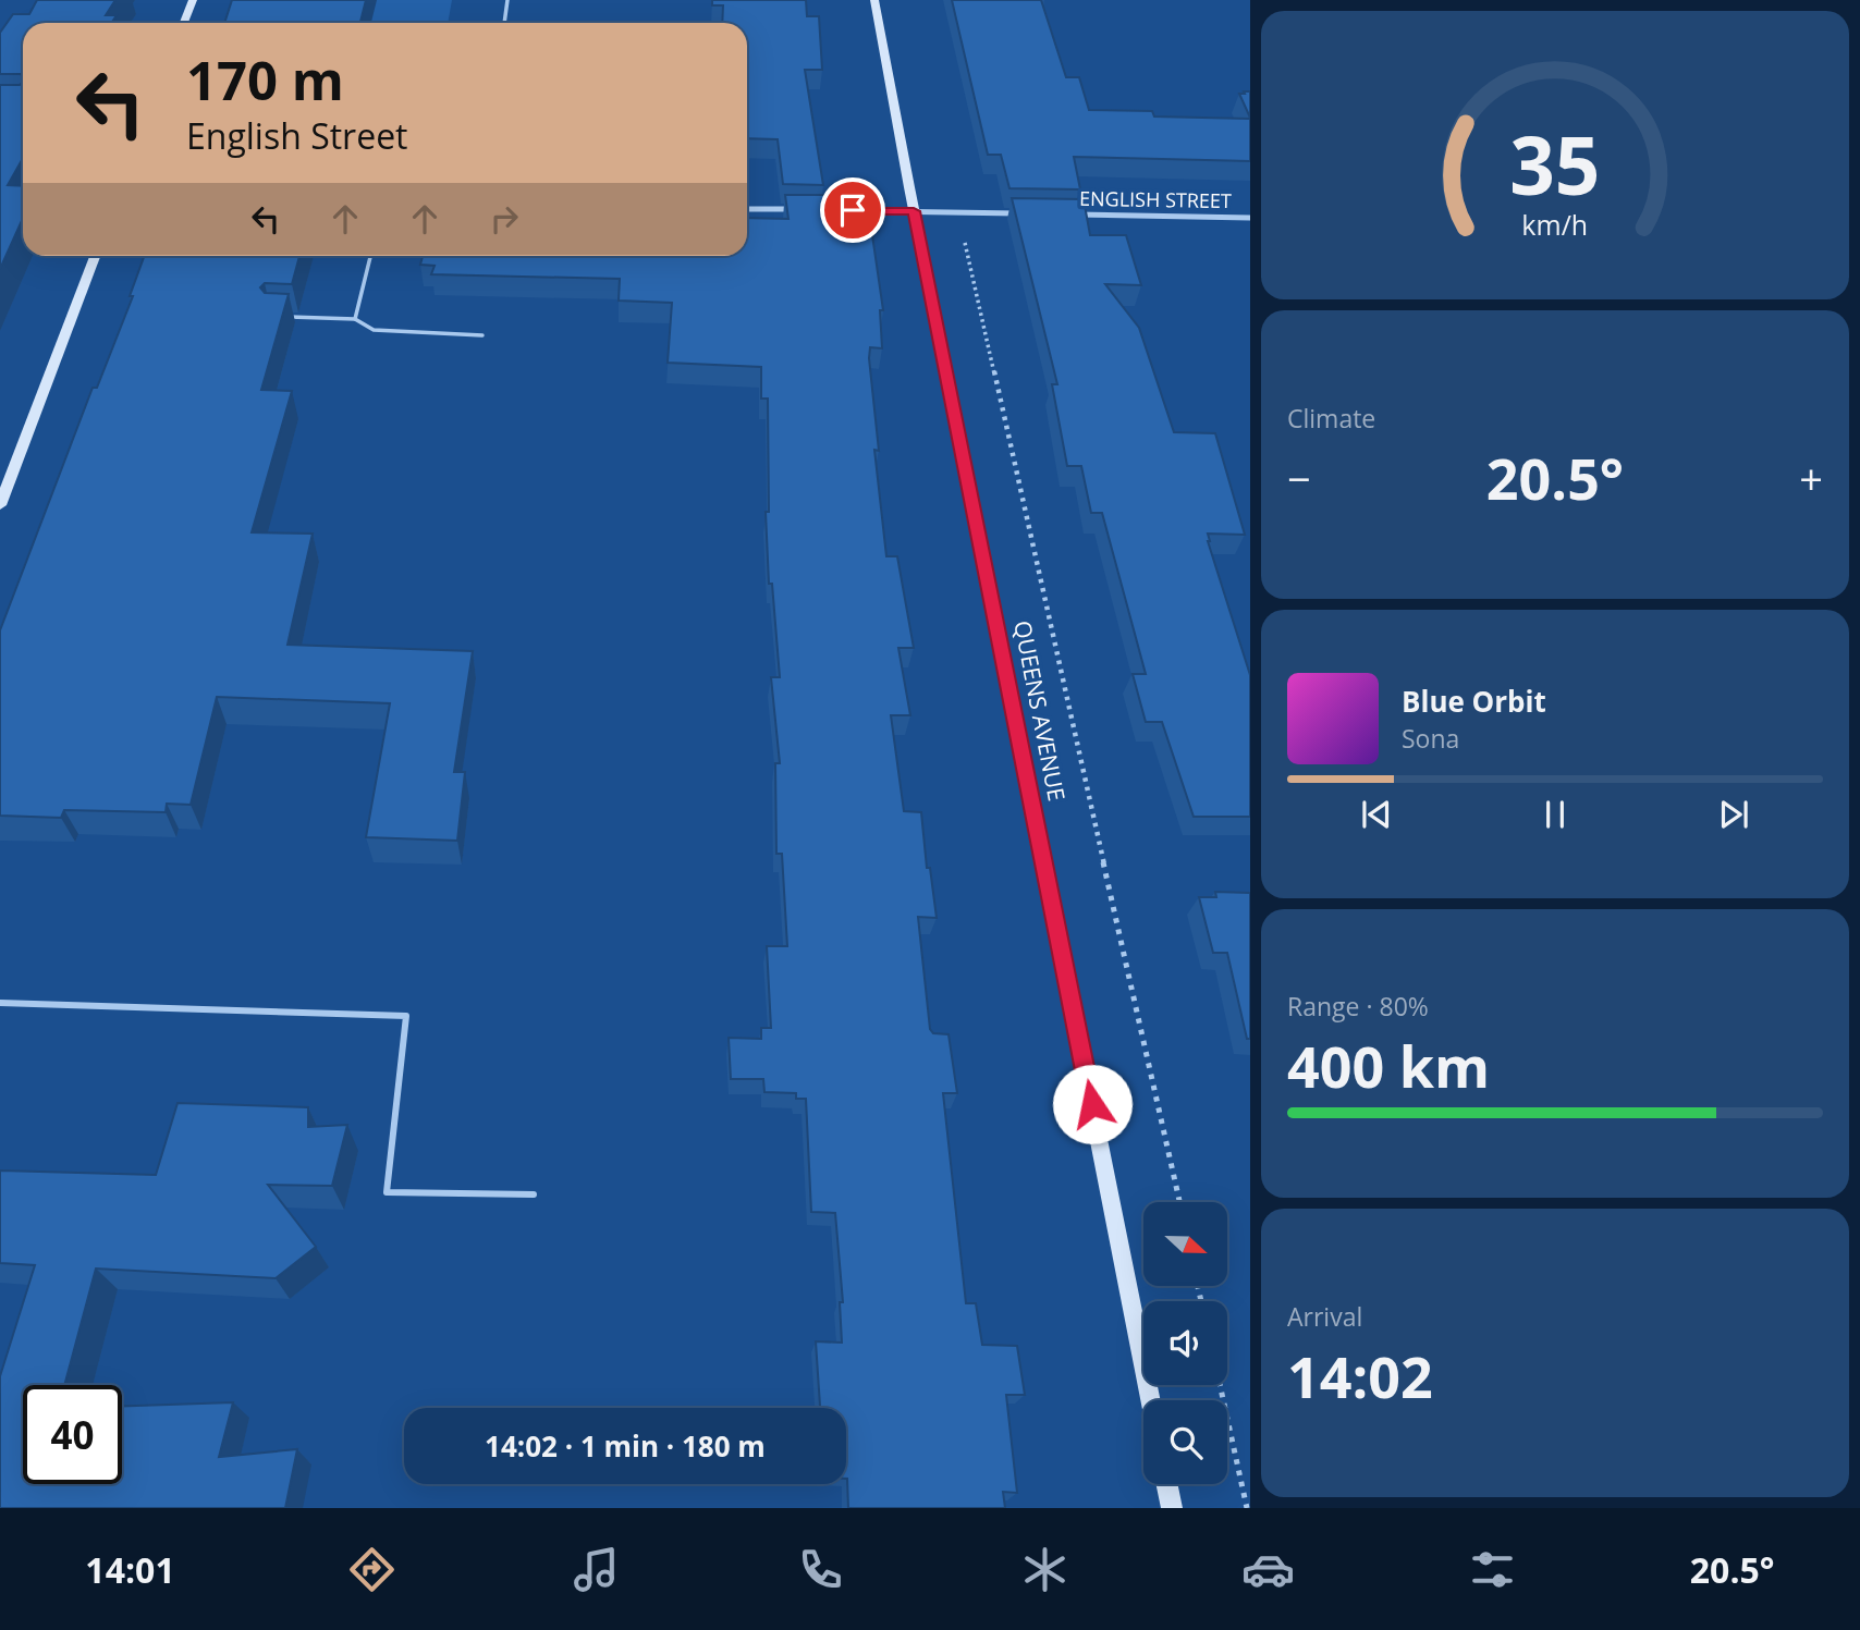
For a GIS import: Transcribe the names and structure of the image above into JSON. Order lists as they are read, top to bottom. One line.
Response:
{"streets":{"street":["ENGLISH STREET","QUEENS AVENUE"]},"north":"right","page":{"turn":["170 m","English Street"],"tile":["Climate",["Range · 80%","400 km"],["Arrival","14:02"]],"heat":["−","20.5°","+"],"song":["Blue Orbit","Sona"],"limit":"40","trip":"14:02 · 1 min · 180 m","tabs":["14:01","20.5°"],"gauge":["35","km/h"]}}
